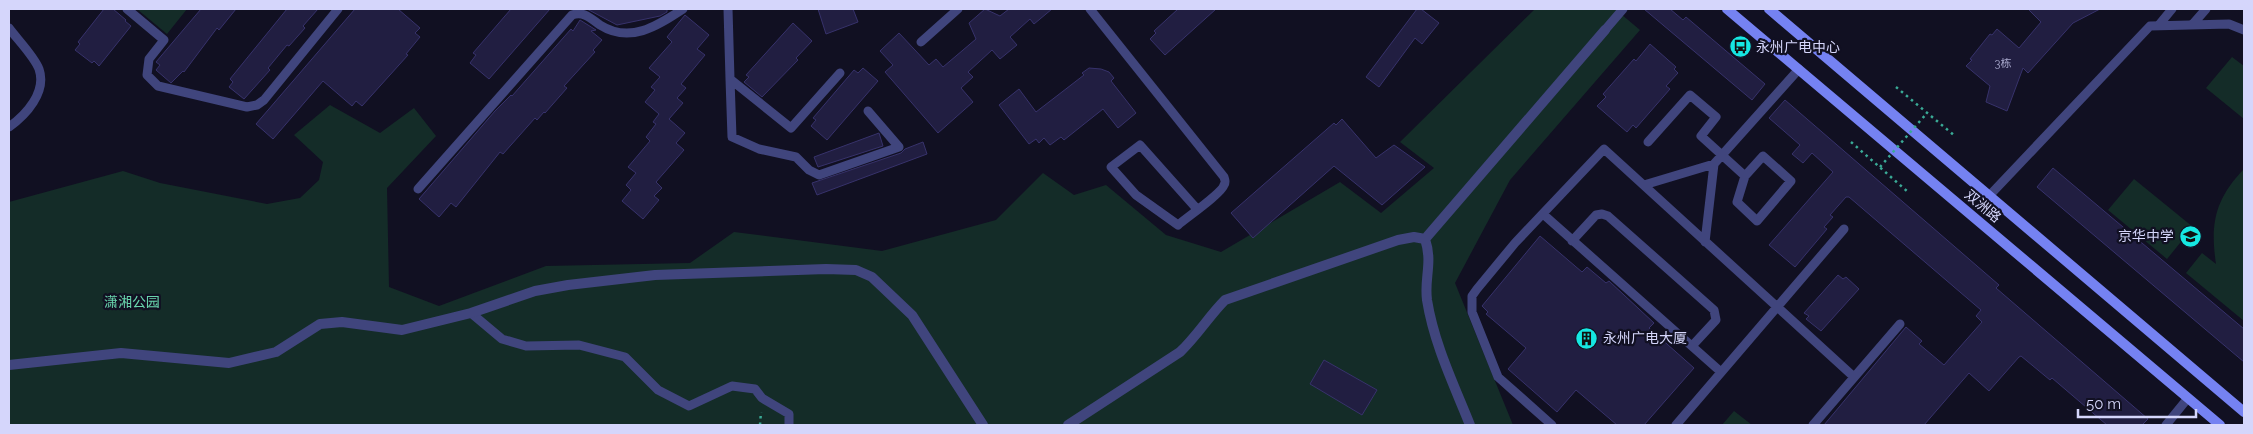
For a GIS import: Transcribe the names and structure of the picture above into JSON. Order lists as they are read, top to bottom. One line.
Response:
{"streets":{"main road":["双洲路"]},"parks":["潇湘公园"],"places":{"bus stop":["永州广电中心"],"school or university":["京华中学"],"building":["永州广电大厦"]},"house_numbers":["3栋"],"scale_bar":"50 m"}
